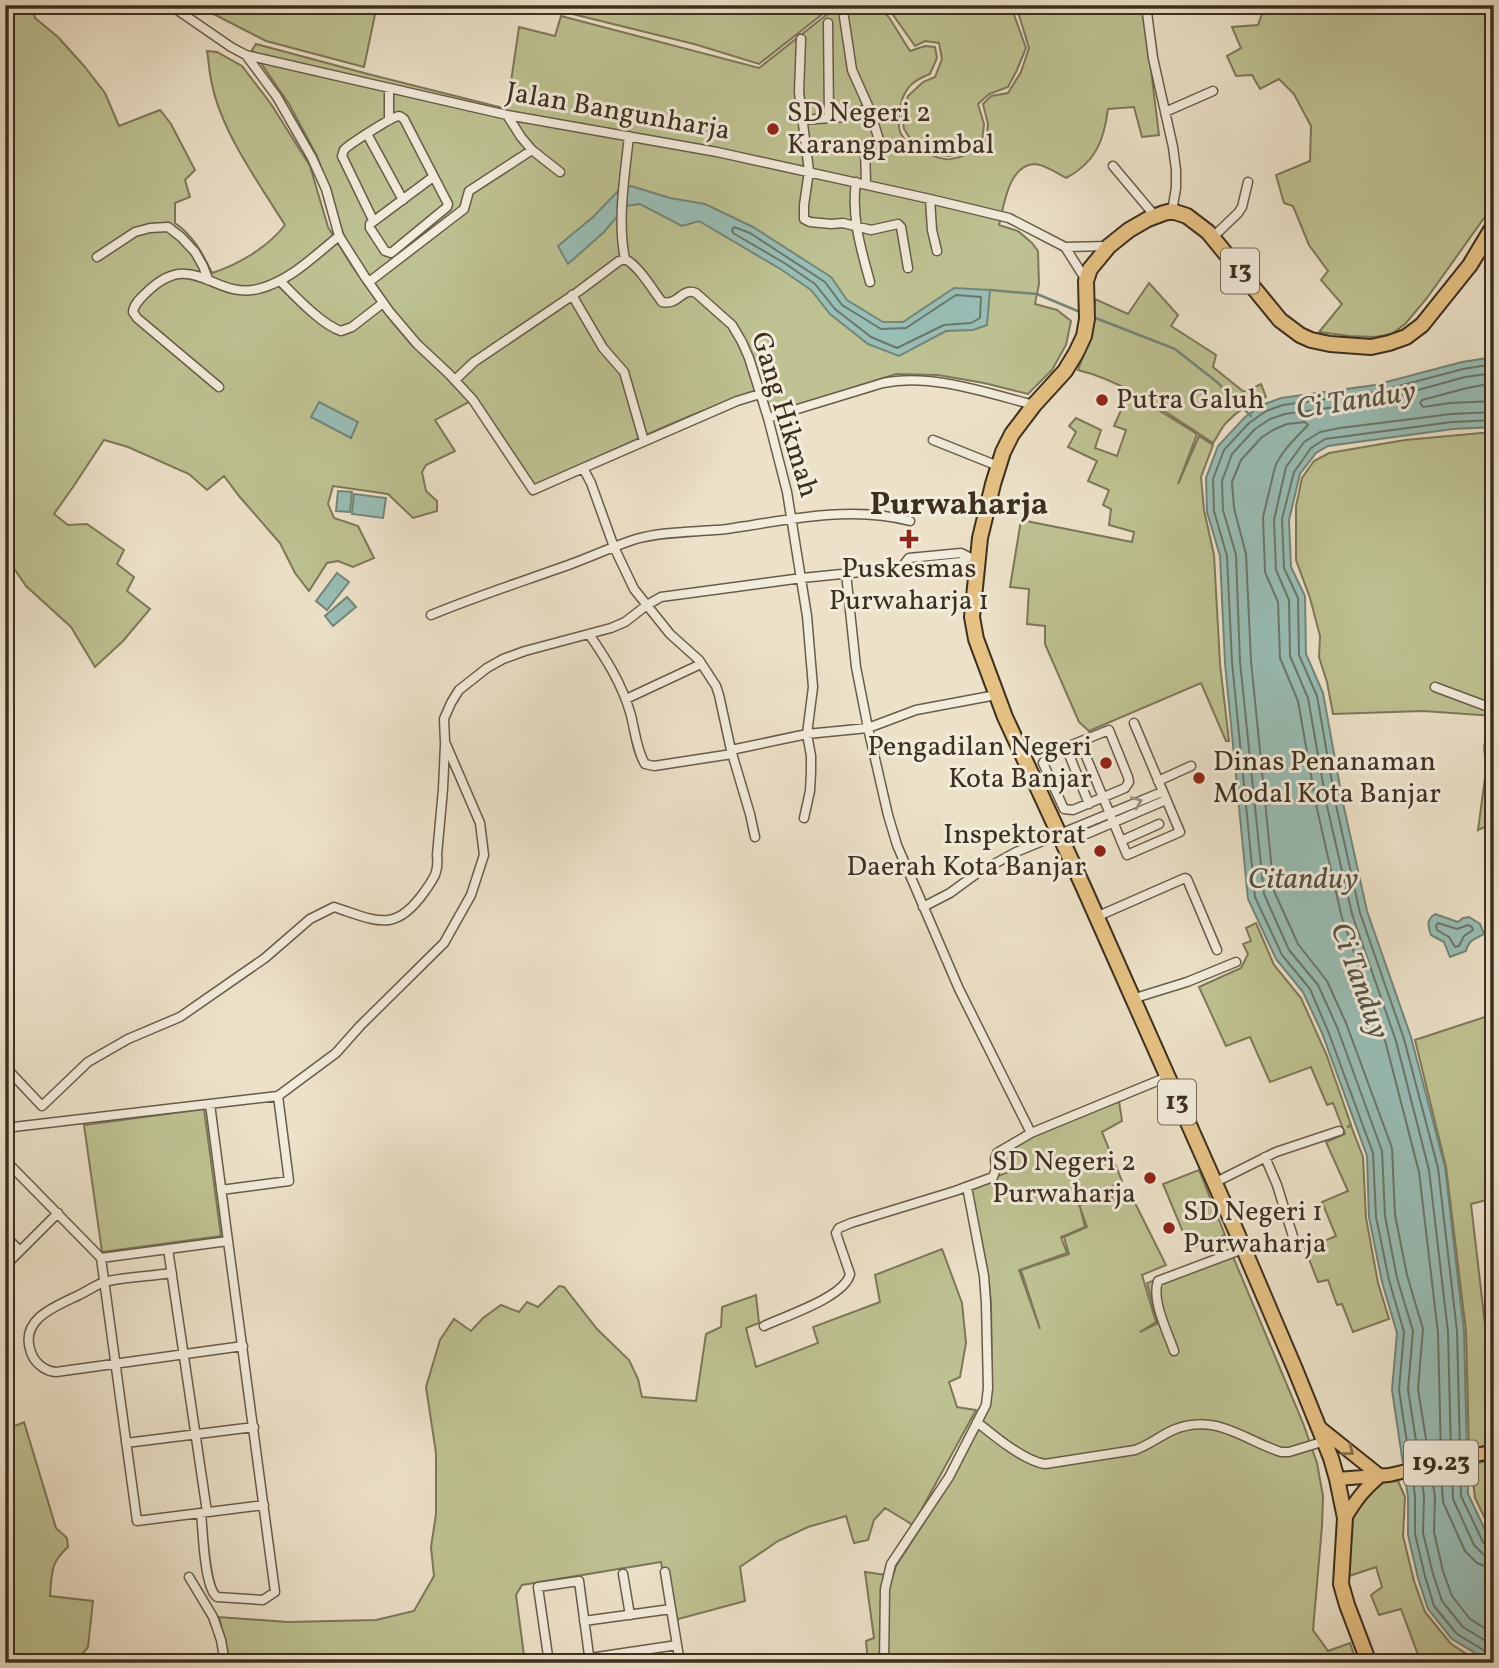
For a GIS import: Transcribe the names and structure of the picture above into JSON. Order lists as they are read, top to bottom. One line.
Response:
{"streets":{"highway":["13"],"main road":["19.23"],"street":["Jalan Bangunharja","Gang Hikmah"]},"crossings":[["13","19.23"]],"districts":["Purwaharja"],"water":["Ci Tanduy","Citanduy"],"places":{"other":["SD Negeri 2 Karangpanimbal","Putra Galuh","Pengadilan Negeri Kota Banjar","Dinas Penanaman Modal Kota Banjar","Inspektorat Daerah Kota Banjar","SD Negeri 2 Purwaharja","SD Negeri 1 Purwaharja"],"health":["Puskesmas Purwaharja 1"]}}
